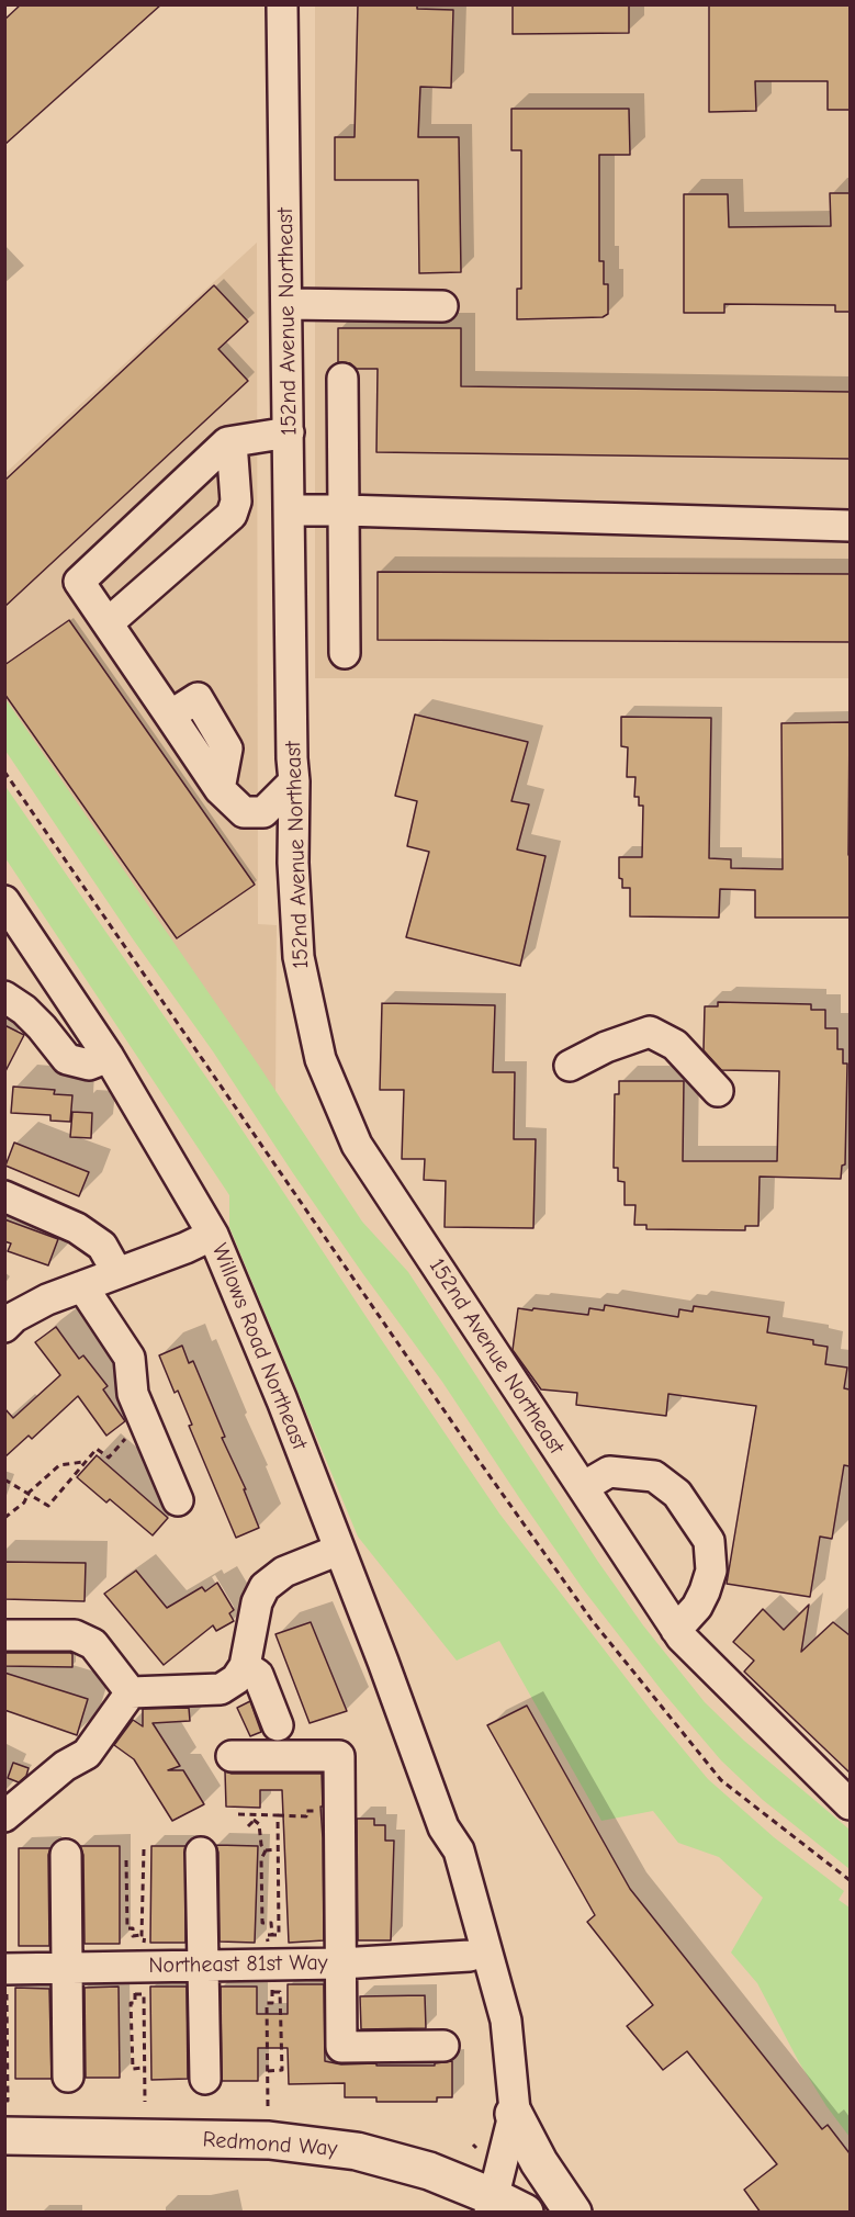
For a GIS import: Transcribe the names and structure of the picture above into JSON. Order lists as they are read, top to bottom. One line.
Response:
{"streets":{"main road":["Redmond Way"],"street":["152nd Avenue Northeast","Willows Road Northeast","Northeast 81st Way"]},"crossings":[["Willows Road Northeast","Northeast 81st Way"],["Willows Road Northeast","Redmond Way"]]}
